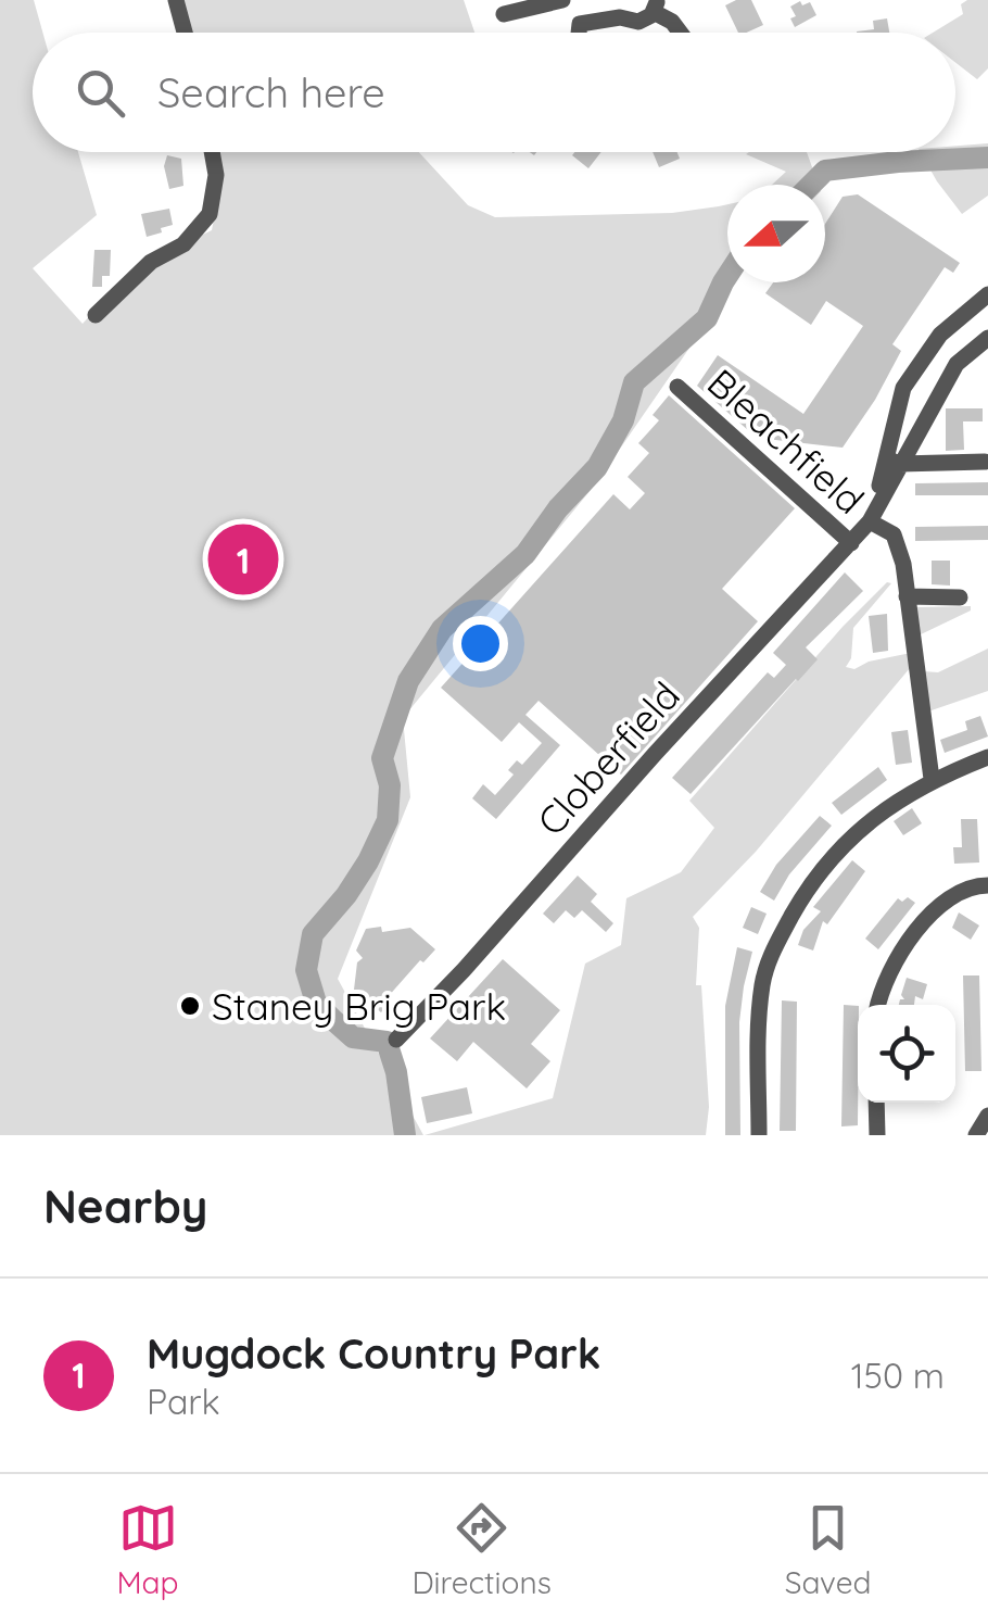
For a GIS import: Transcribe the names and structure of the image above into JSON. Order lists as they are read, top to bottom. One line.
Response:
{"streets":{"street":["Bleachfield","Cloberfield"]},"crossings":[["Bleachfield","Cloberfield"]],"places":["Staney Brig Park"],"north":"left","page":{"search":"Search here","pins":"1","heading":"Nearby","list":[{"mark":"1","name":"Mugdock Country Park","note":"Park","value":"150 m"}],"nav":["Map","Directions","Saved"]}}
